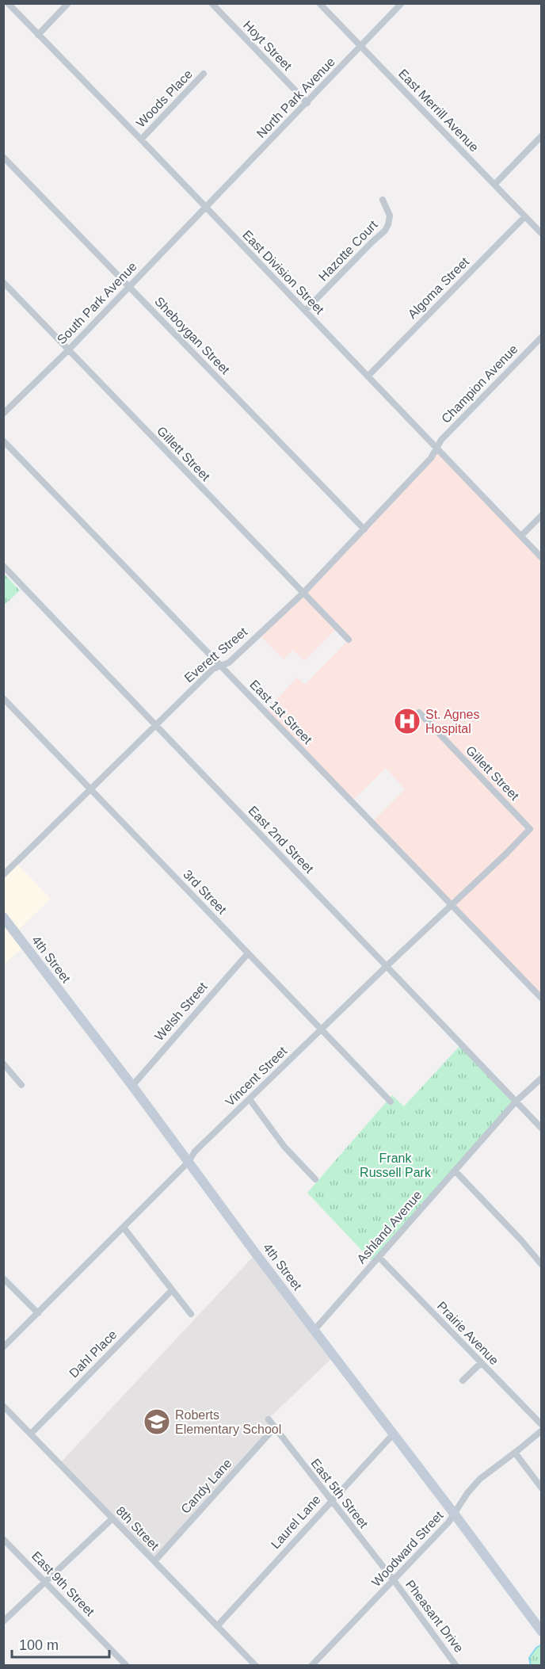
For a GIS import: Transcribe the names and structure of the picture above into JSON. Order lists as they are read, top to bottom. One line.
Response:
{"streets":{"street":["Hoyt Street","North Park Avenue","Woods Place","East Merrill Avenue","Hazotte Court","East Division Street","Algoma Street","South Park Avenue","Sheboygan Street","Champion Avenue","Gillett Street","Everett Street","East 1st Street","East 2nd Street","3rd Street","4th Street","Welsh Street","Vincent Street","Ashland Avenue","Prairie Avenue","Dahl Place","Candy Lane","East 5th Street","Laurel Lane","8th Street","Woodward Street","East 9th Street","Pheasant Drive"]},"crossings":[["Hoyt Street","North Park Avenue"],["North Park Avenue","East Merrill Avenue"],["North Park Avenue","East Division Street"],["North Park Avenue","South Park Avenue"],["Woods Place","East Division Street"],["East Merrill Avenue","Algoma Street"],["Hazotte Court","East Division Street"],["East Division Street","Algoma Street"],["East Division Street","South Park Avenue"],["East Division Street","Champion Avenue"],["East Division Street","Everett Street"],["South Park Avenue","Sheboygan Street"],["South Park Avenue","Gillett Street"],["Sheboygan Street","Everett Street"],["Champion Avenue","Everett Street"],["Gillett Street","Everett Street"],["Gillett Street","Vincent Street"],["Everett Street","East 1st Street"],["Everett Street","East 2nd Street"],["Everett Street","3rd Street"],["East 1st Street","Vincent Street"],["East 2nd Street","Vincent Street"],["East 2nd Street","Ashland Avenue"],["3rd Street","Welsh Street"],["3rd Street","Vincent Street"],["4th Street","Welsh Street"],["4th Street","Vincent Street"],["4th Street","Ashland Avenue"],["4th Street","Laurel Lane"],["4th Street","Woodward Street"],["Ashland Avenue","Prairie Avenue"],["Dahl Place","8th Street"],["Candy Lane","East 5th Street"],["Candy Lane","8th Street"],["East 5th Street","Laurel Lane"],["East 5th Street","Woodward Street"],["East 5th Street","Pheasant Drive"],["Laurel Lane","8th Street"],["Woodward Street","Pheasant Drive"]],"parks":["Frank Russell Park"],"places":{"hospital":["St. Agnes Hospital"],"school or university":["Roberts Elementary School"]},"scale_bar":"100 m"}
